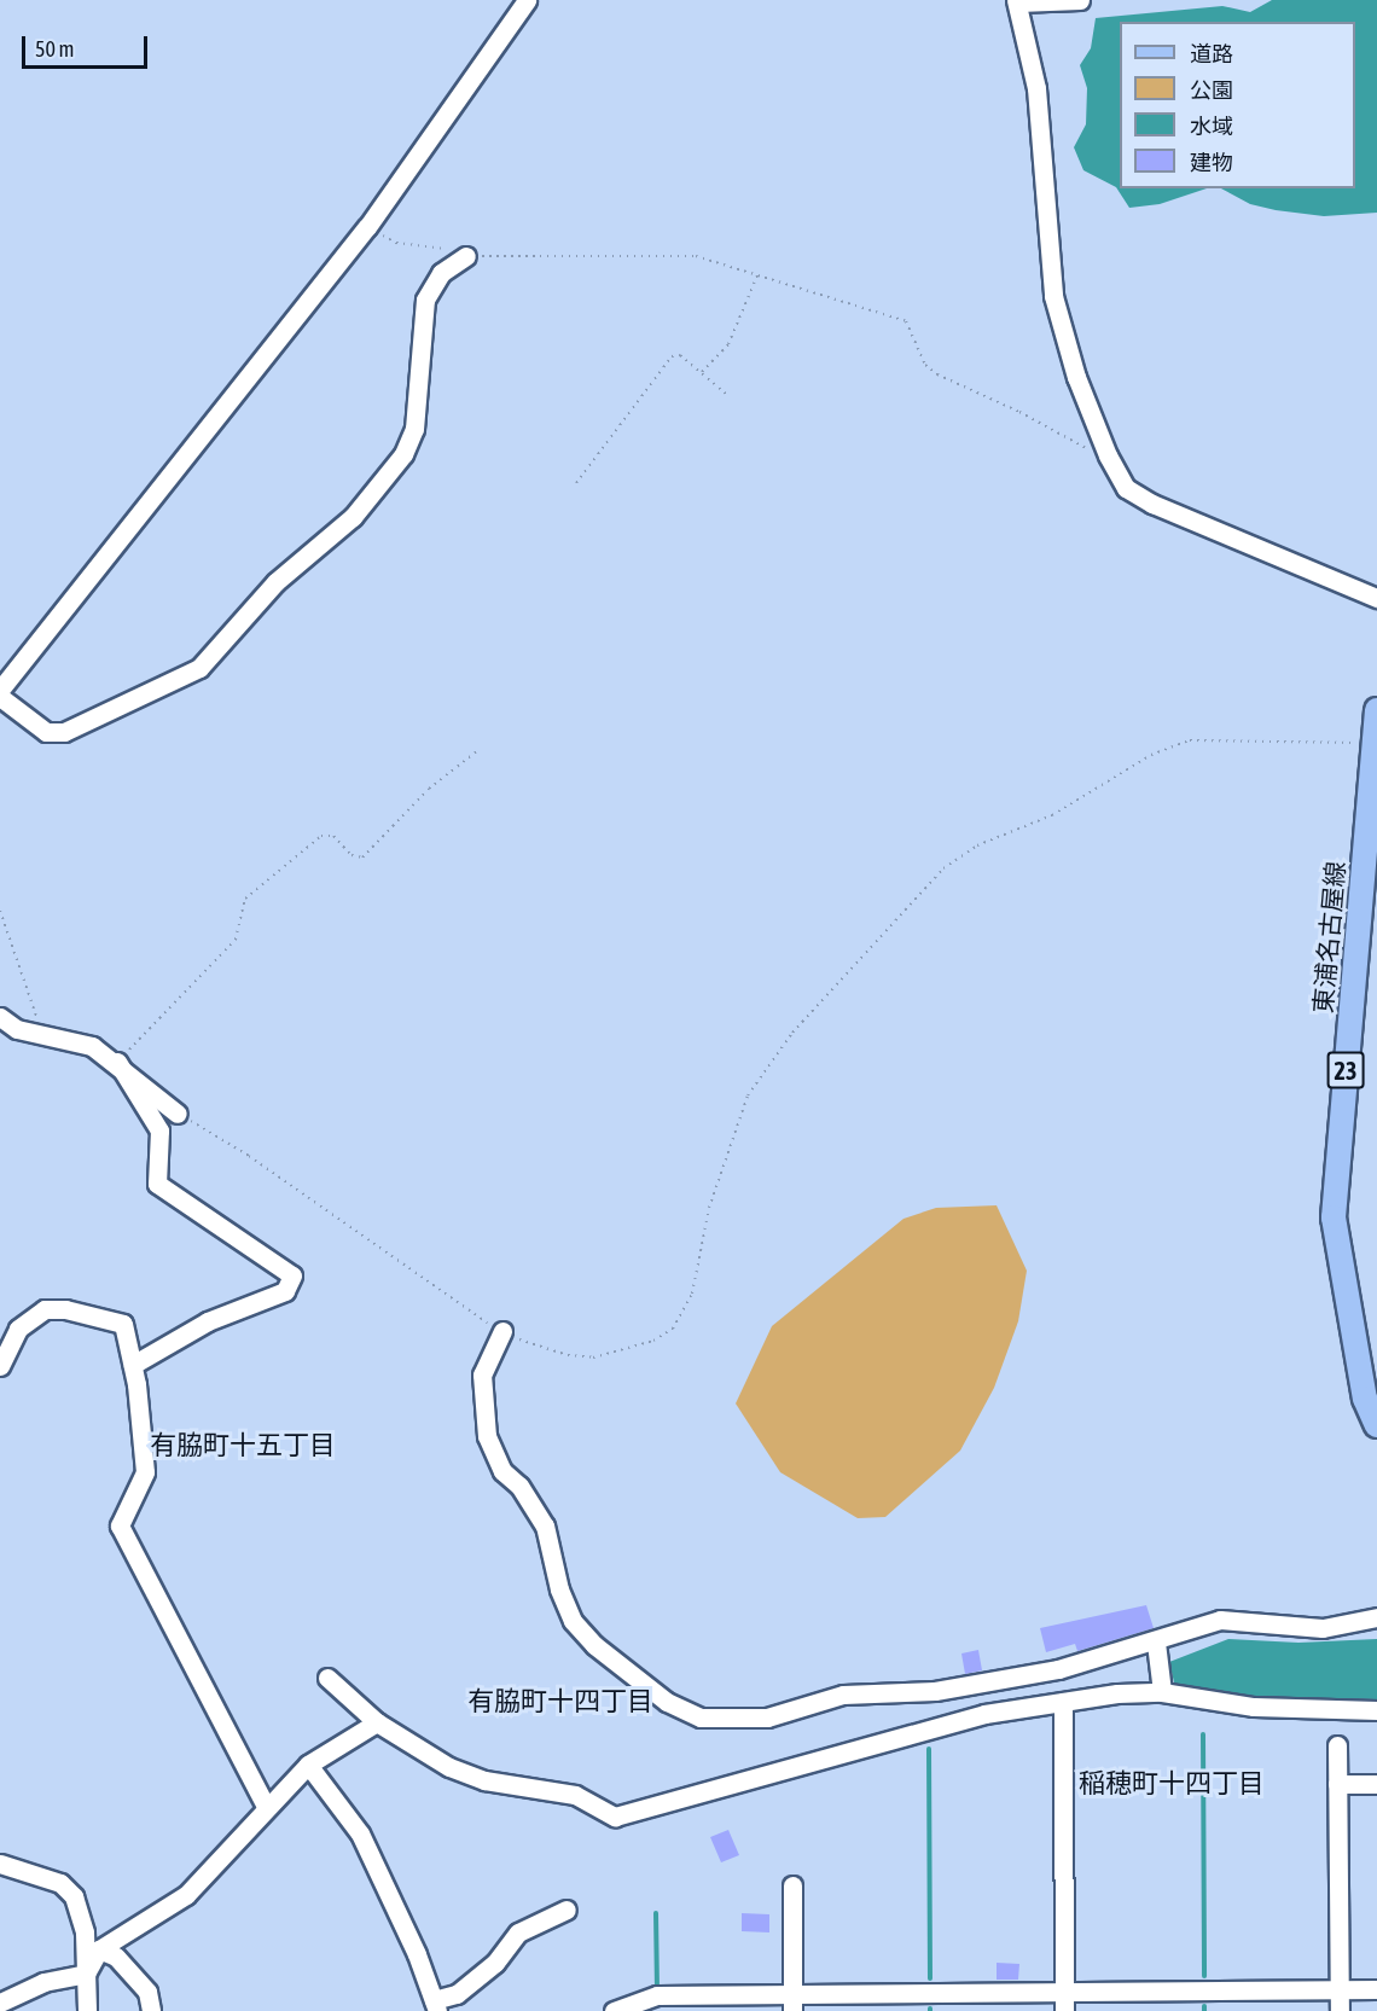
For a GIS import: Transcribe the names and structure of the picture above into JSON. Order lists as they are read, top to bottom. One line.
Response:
{"streets":{"main road":["東浦名古屋線","23"]},"districts":["有脇町十五丁目","有脇町十四丁目","稲穂町十四丁目"],"legend":["道路","公園","水域","建物"],"scale_bar":"50 m"}
